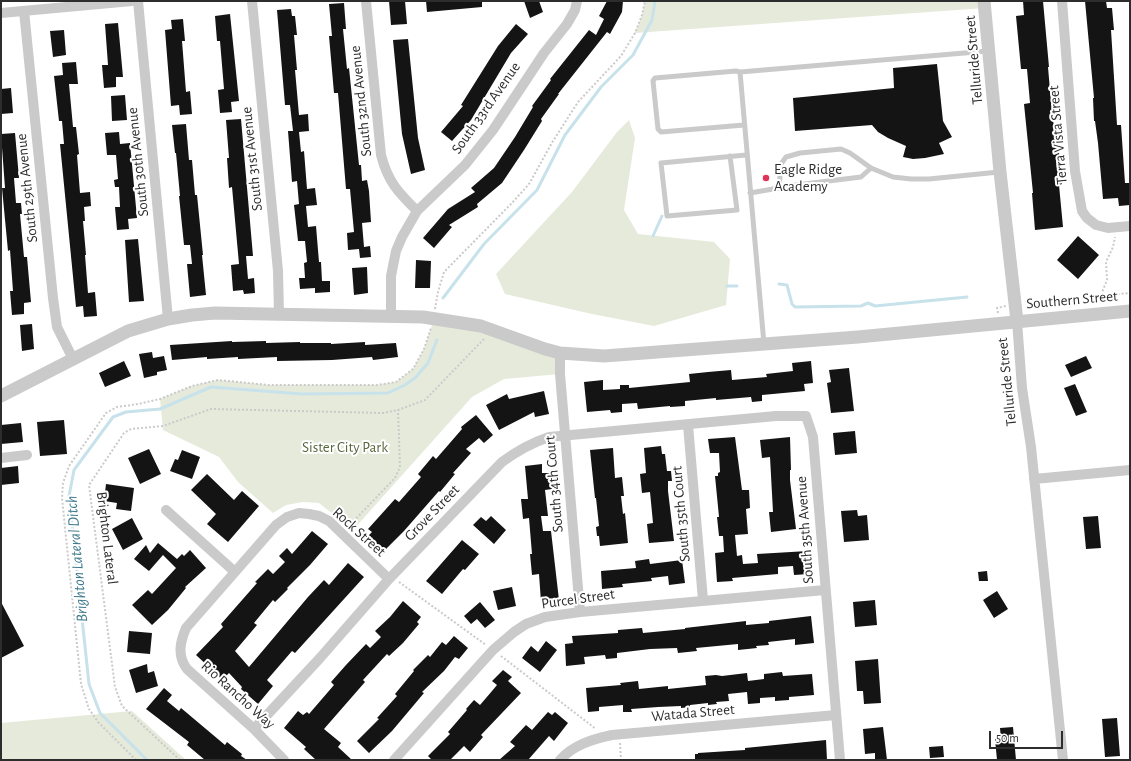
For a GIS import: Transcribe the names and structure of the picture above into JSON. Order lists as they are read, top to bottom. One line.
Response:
{"streets":{"street":["Telluride Street","South 32nd Avenue","South 33rd Avenue","Terra Vista Street","South 31st Avenue","South 30th Avenue","South 29th Avenue","Southern Street","South 34th Court","Grove Street","South 35th Court","South 35th Avenue","Rock Street","Purcel Street","Rio Rancho Way","Watada Street"],"path":["Brighton Lateral"]},"crossings":[["Telluride Street","Southern Street"],["South 32nd Avenue","South 33rd Avenue"],["South 33rd Avenue","Southern Street"],["South 31st Avenue","Southern Street"],["South 30th Avenue","Southern Street"],["South 29th Avenue","Southern Street"],["Southern Street","South 34th Court"],["South 34th Court","Grove Street"],["South 34th Court","Purcel Street"],["Grove Street","South 35th Court"],["Grove Street","South 35th Avenue"],["Grove Street","Rock Street"],["Grove Street","Rio Rancho Way"],["South 35th Court","South 35th Avenue"],["South 35th Court","Purcel Street"],["South 35th Avenue","Purcel Street"],["South 35th Avenue","Watada Street"],["Rock Street","Rio Rancho Way"]],"water":["Brighton Lateral Ditch"],"parks":["Sister City Park"],"places":["Eagle Ridge Academy"],"scale_bar":"50 m"}
